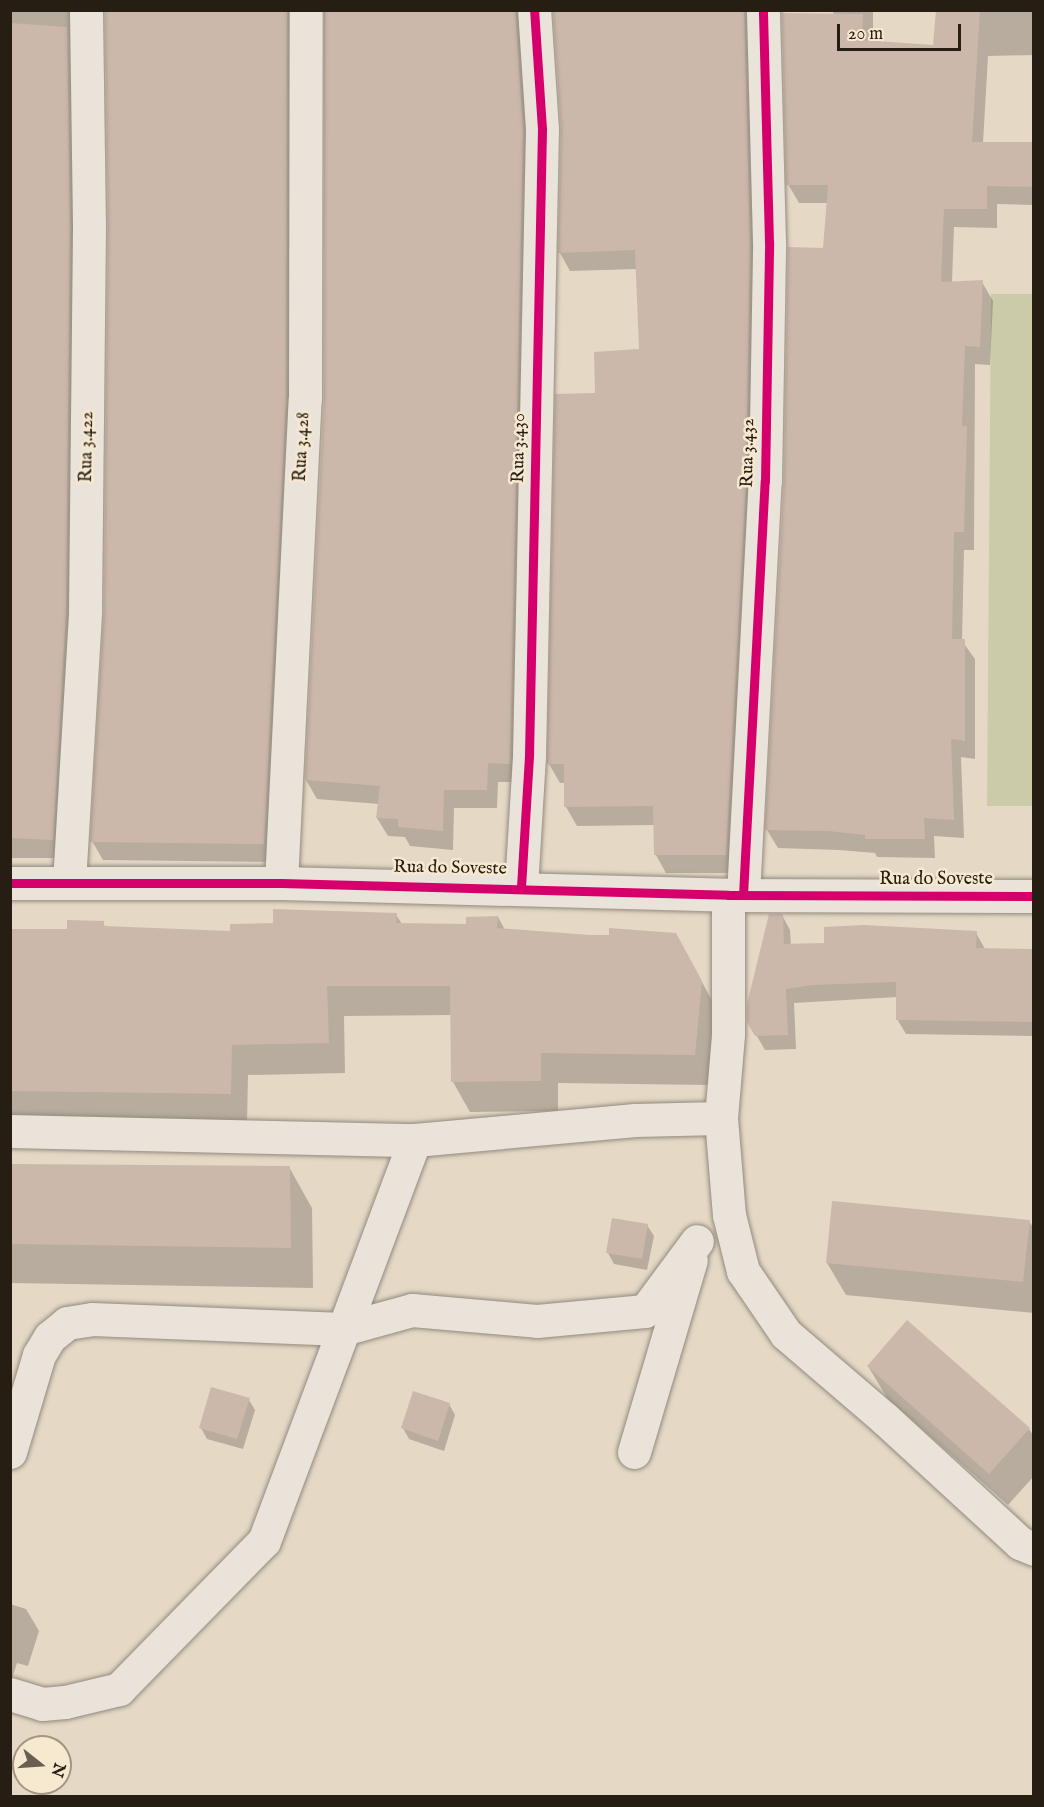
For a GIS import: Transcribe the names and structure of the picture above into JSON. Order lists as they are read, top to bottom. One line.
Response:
{"streets":{"street":["Rua 3.422","Rua 3.428","Rua 3.430","Rua 3.432","Rua do Soveste"]},"crossings":[["Rua 3.422","Rua do Soveste"],["Rua 3.428","Rua do Soveste"],["Rua 3.430","Rua do Soveste"],["Rua 3.432","Rua do Soveste"]],"scale_bar":"20 m","north":"right"}
